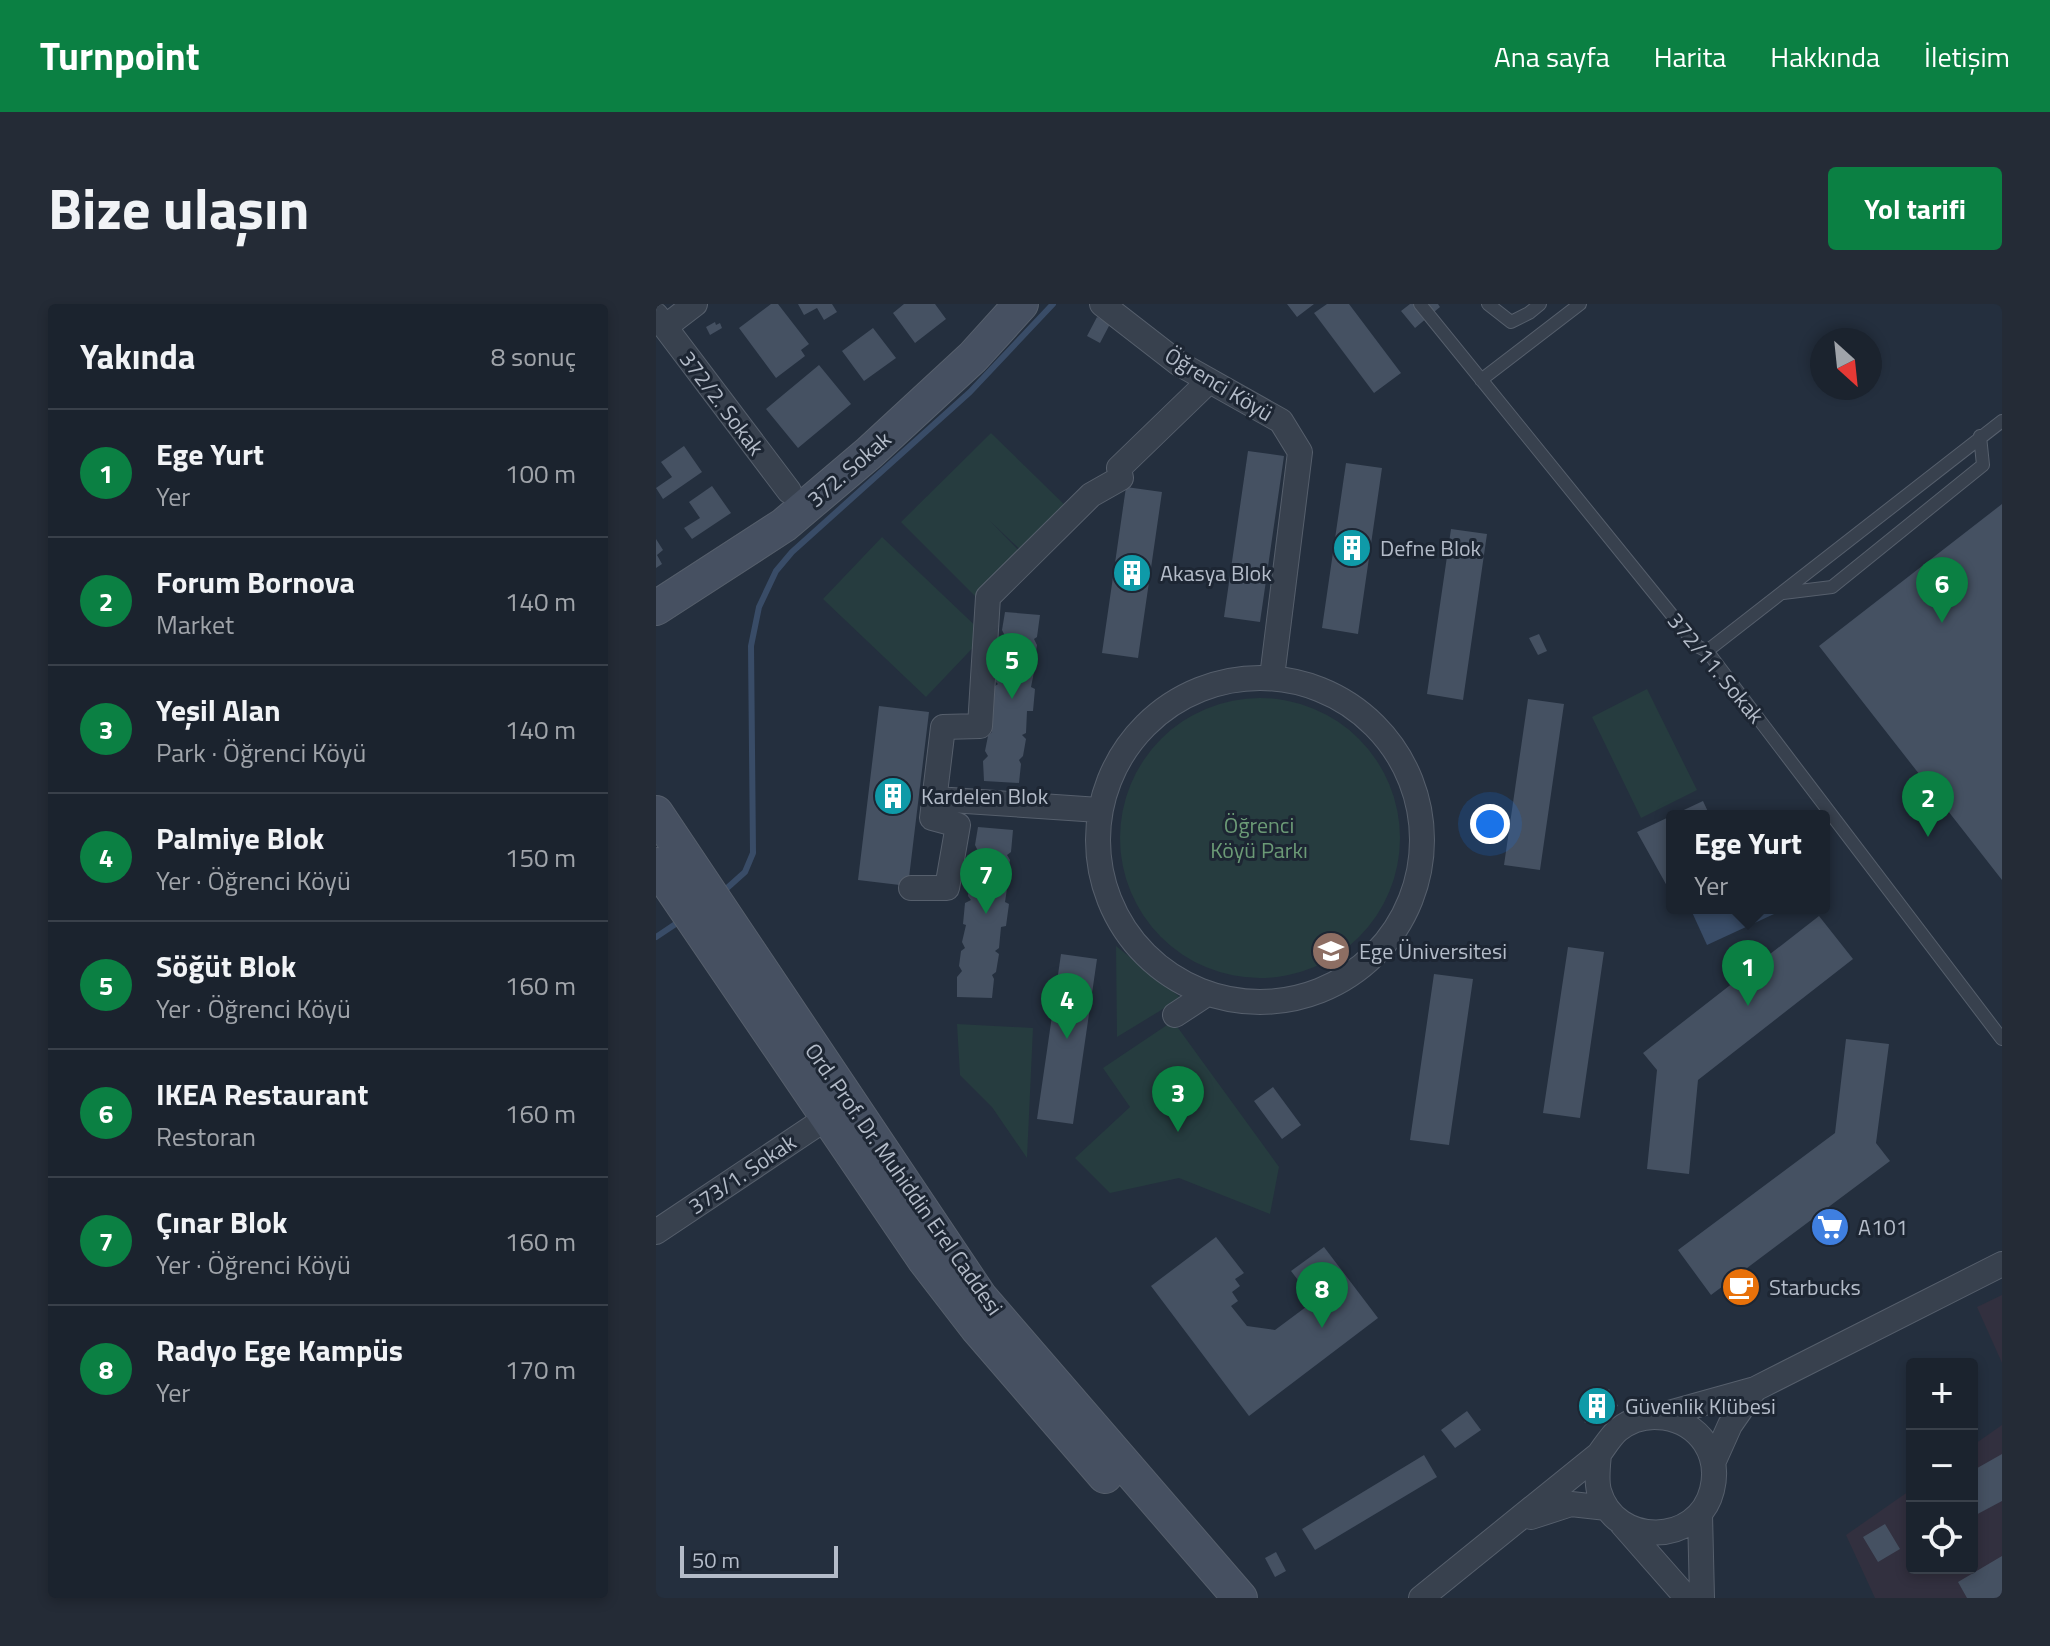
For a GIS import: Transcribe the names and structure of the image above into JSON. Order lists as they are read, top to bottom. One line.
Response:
{"streets":{"main road":["372. Sokak","Ord. Prof. Dr. Muhiddin Erel Caddesi"],"street":["Öğrenci Köyü","372/2. Sokak","373/1. Sokak"],"lane":["372/11. Sokak"]},"crossings":[["372/2. Sokak","372. Sokak"],["373/1. Sokak","Ord. Prof. Dr. Muhiddin Erel Caddesi"]],"parks":["Öğrenci Köyü Parkı"],"places":{"building":["Defne Blok","Akasya Blok","Kardelen Blok","Güvenlik Klübesi"],"school or university":["Ege Üniversitesi"],"supermarket":["A101"],"cafe":["Starbucks"]},"scale_bar":"50 m","north":"bottom right","page":{"header":"Turnpoint","nav":["Ana sayfa","Harita","Hakkında","İletişim"],"title":"Bize ulaşın","buttons":"Yol tarifi","heading":["Yakında","8 sonuç"],"list":[{"mark":"1","name":"Ege Yurt","note":"Yer","value":"100 m"},{"mark":"2","name":"Forum Bornova","note":"Market","value":"140 m"},{"mark":"3","name":"Yeşil Alan","note":"Park · Öğrenci Köyü","value":"140 m"},{"mark":"4","name":"Palmiye Blok","note":"Yer · Öğrenci Köyü","value":"150 m"},{"mark":"5","name":"Söğüt Blok","note":"Yer · Öğrenci Köyü","value":"160 m"},{"mark":"6","name":"IKEA Restaurant","note":"Restoran","value":"160 m"},{"mark":"7","name":"Çınar Blok","note":"Yer · Öğrenci Köyü","value":"160 m"},{"mark":"8","name":"Radyo Ege Kampüs","note":"Yer","value":"170 m"}],"pins":["6","5","2","7","1","4","3","8"],"popup":["Ege Yurt","Yer"],"map_buttons":["+","−"],"scale":"50 m"}}
